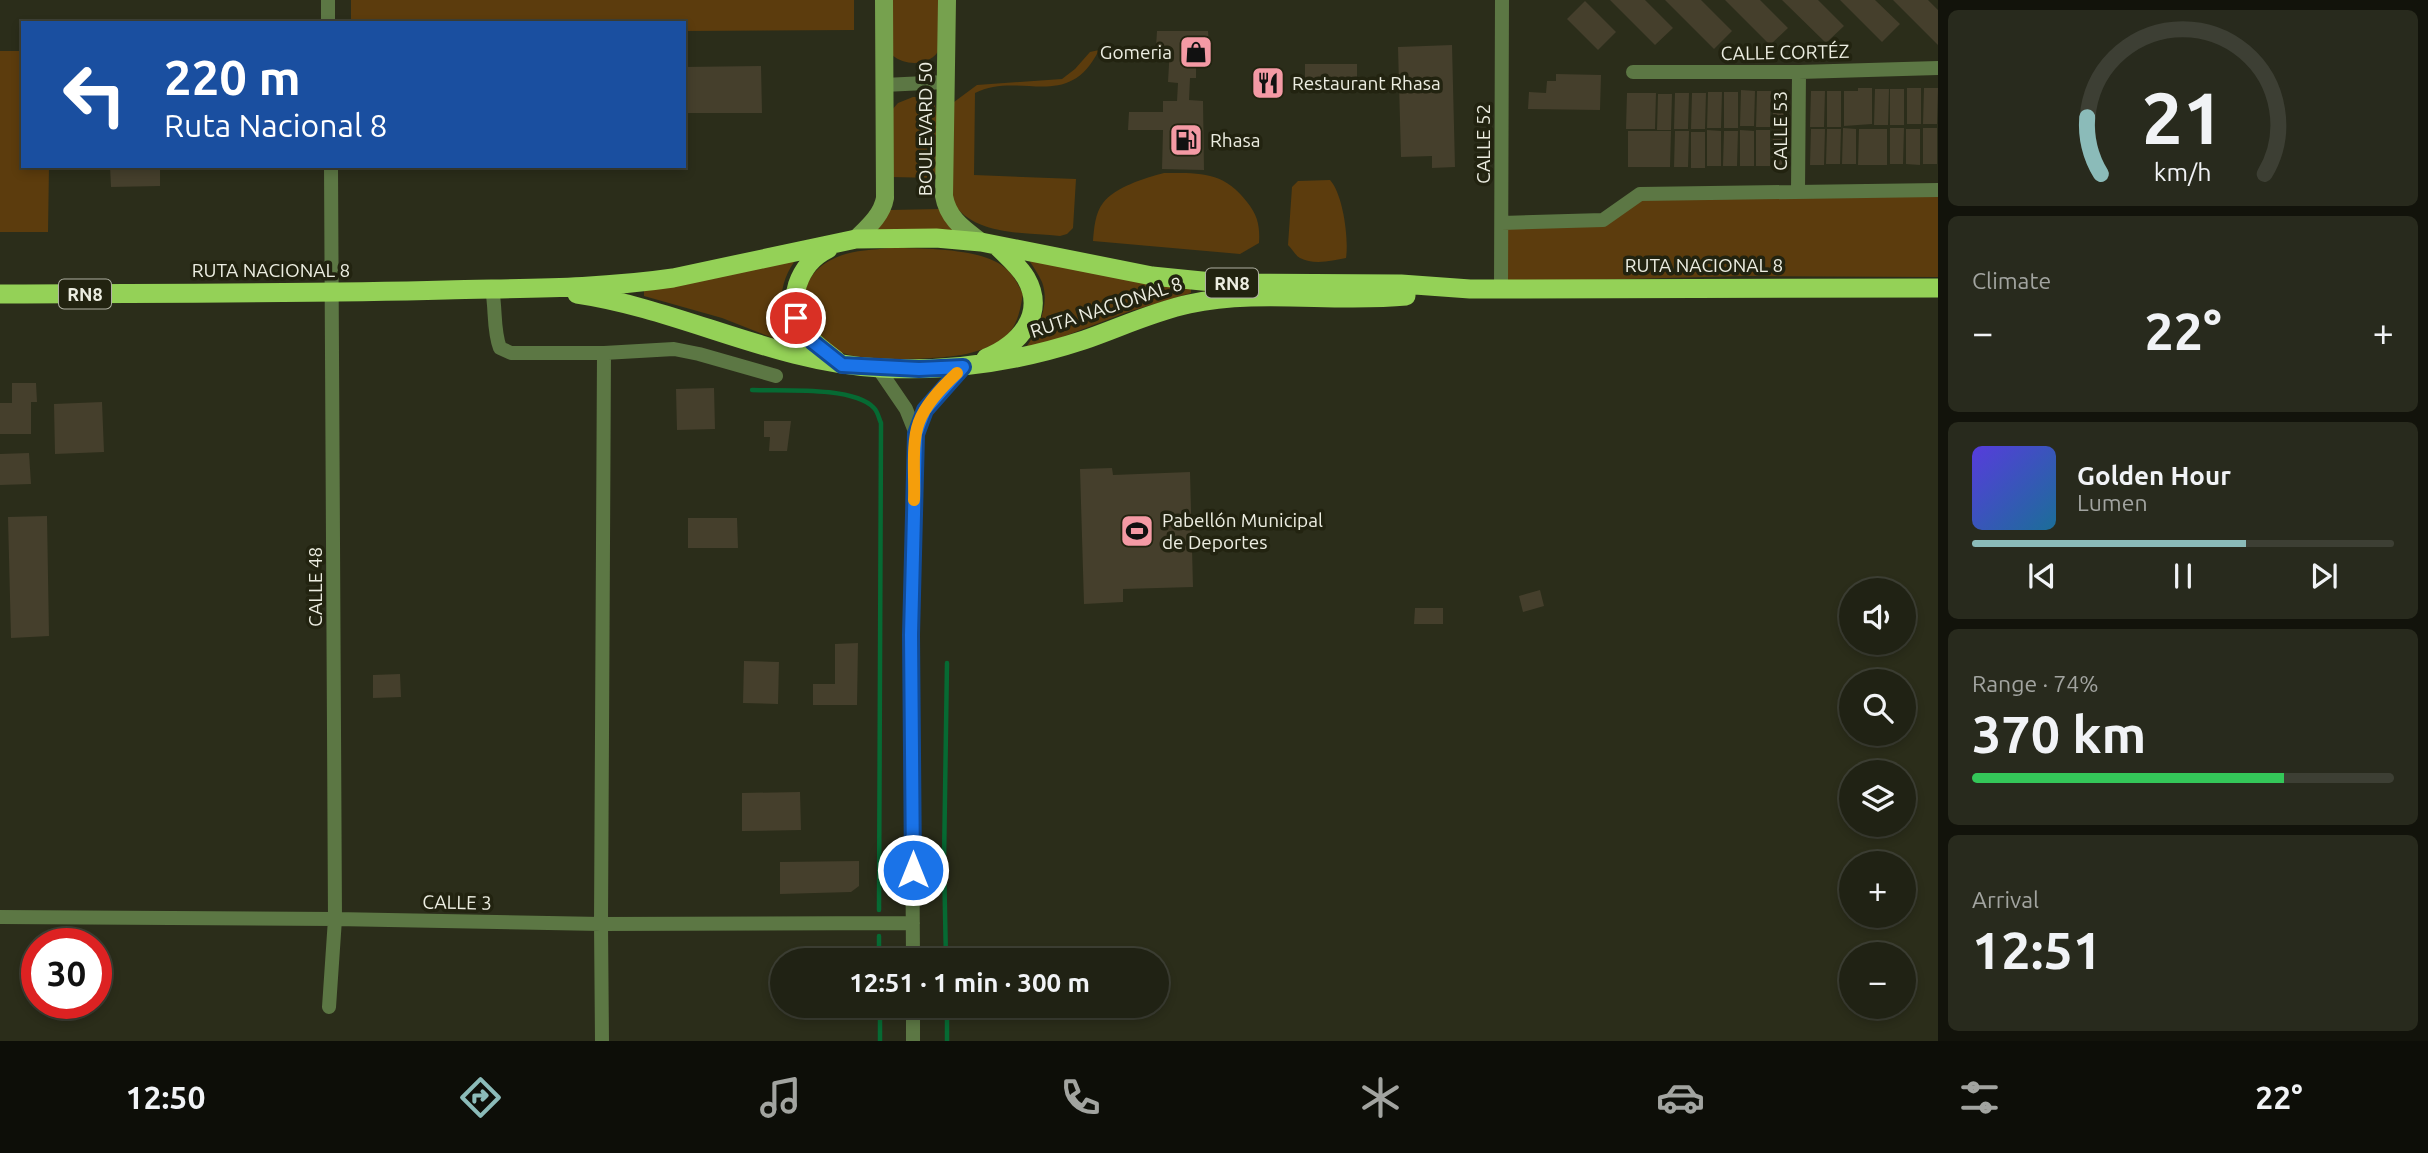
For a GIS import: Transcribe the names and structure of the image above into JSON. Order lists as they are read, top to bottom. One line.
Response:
{"streets":{"highway":["RUTA NACIONAL 8","RN8"],"main road":["BOULEVARD 50"],"street":["CALLE CORTÉZ","CALLE 53","CALLE 52","CALLE 48","CALLE 3"]},"crossings":[["CALLE CORTÉZ","CALLE 53"],["BOULEVARD 50","RUTA NACIONAL 8"],["CALLE 52","RUTA NACIONAL 8"],["RUTA NACIONAL 8","CALLE 48"],["CALLE 48","CALLE 3"]],"places":{"shop":["Gomeria"],"restaurant":["Restaurant Rhasa"],"fuel station":["Rhasa"],"sports":["Pabellón Municipal de Deportes"]},"page":{"turn":["220 m","Ruta Nacional 8"],"tile":["Climate",["Range · 74%","370 km"],["Arrival","12:51"]],"heat":["−","22°","+"],"song":["Golden Hour","Lumen"],"map_buttons":["+","−"],"limit":"30","trip":"12:51 · 1 min · 300 m","tabs":["12:50","22°"],"gauge":["21","km/h"]}}
